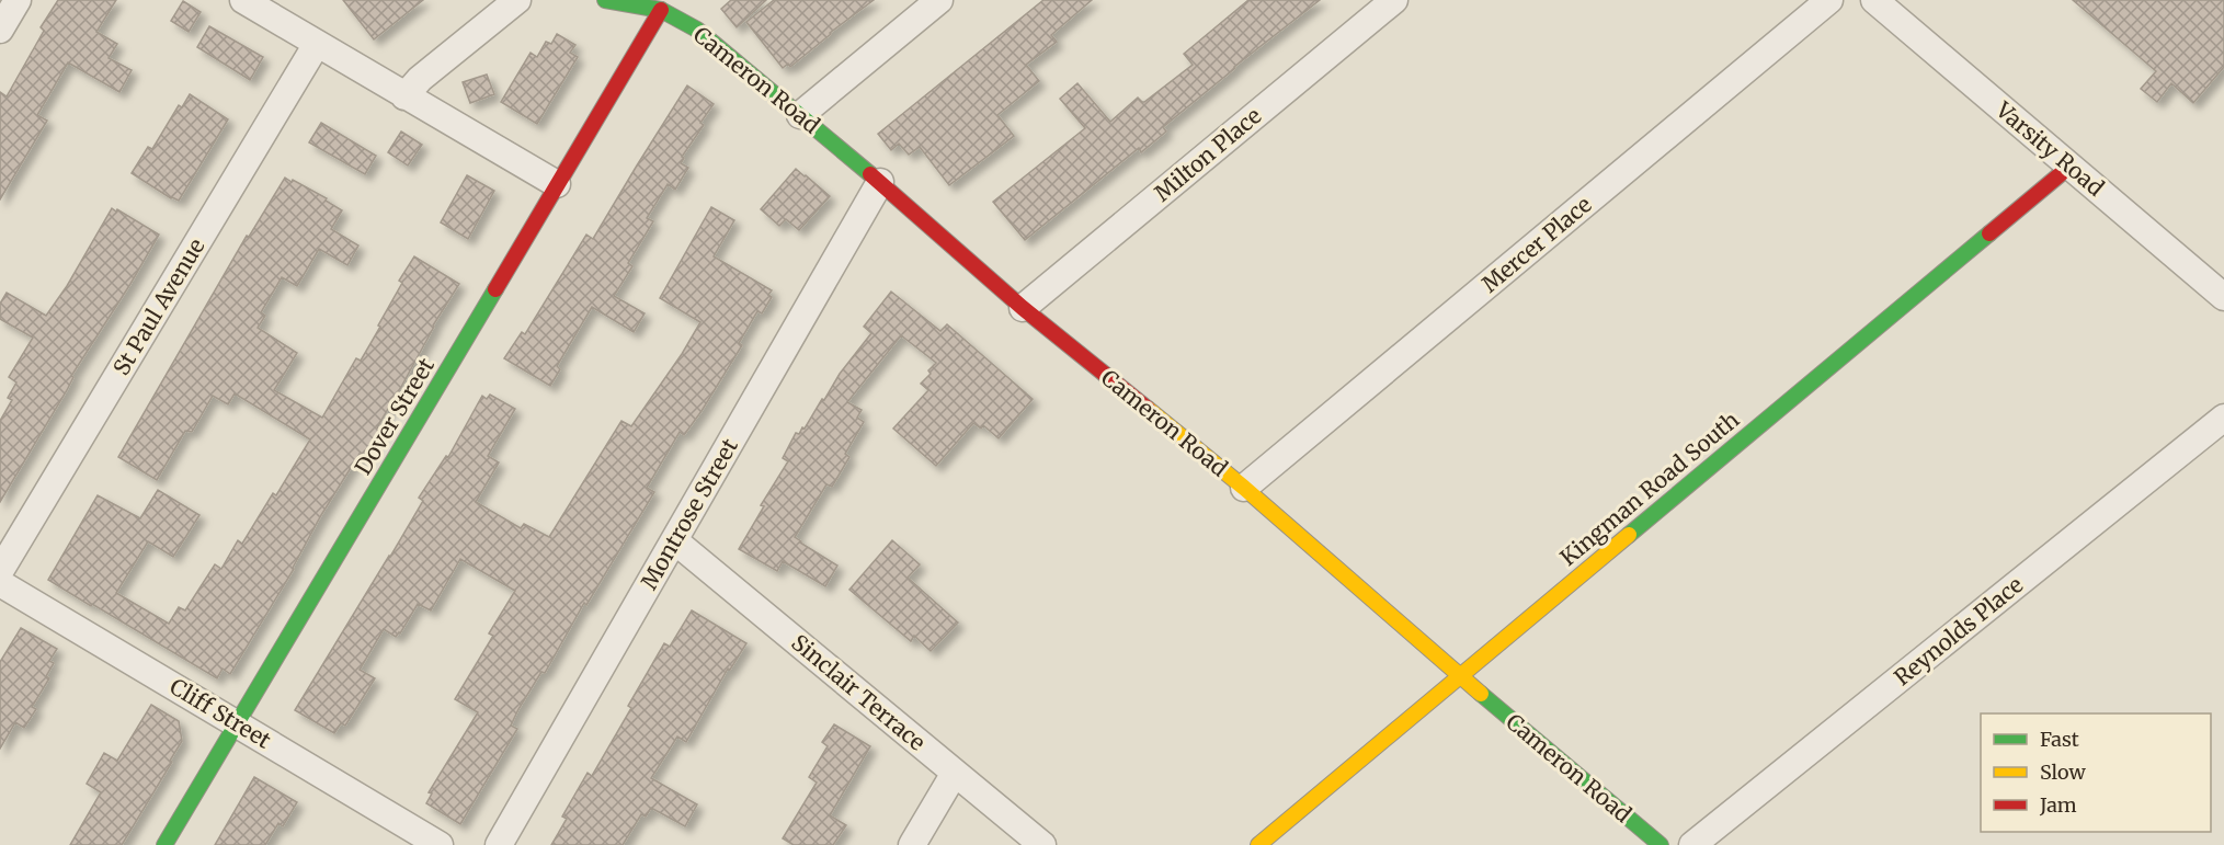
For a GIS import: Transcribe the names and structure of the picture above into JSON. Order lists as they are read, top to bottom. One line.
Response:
{"streets":{"street":["Cameron Road","Varsity Road","Milton Place","Mercer Place","St Paul Avenue","Dover Street","Kingman Road South","Montrose Street","Reynolds Place","Sinclair Terrace","Cliff Street"]},"crossings":[["Cameron Road","Milton Place"],["Cameron Road","Mercer Place"],["Cameron Road","Dover Street"],["Cameron Road","Kingman Road South"],["Cameron Road","Montrose Street"],["Varsity Road","Kingman Road South"],["Dover Street","Cliff Street"],["Montrose Street","Sinclair Terrace"]],"legend":["Fast","Slow","Jam"]}
